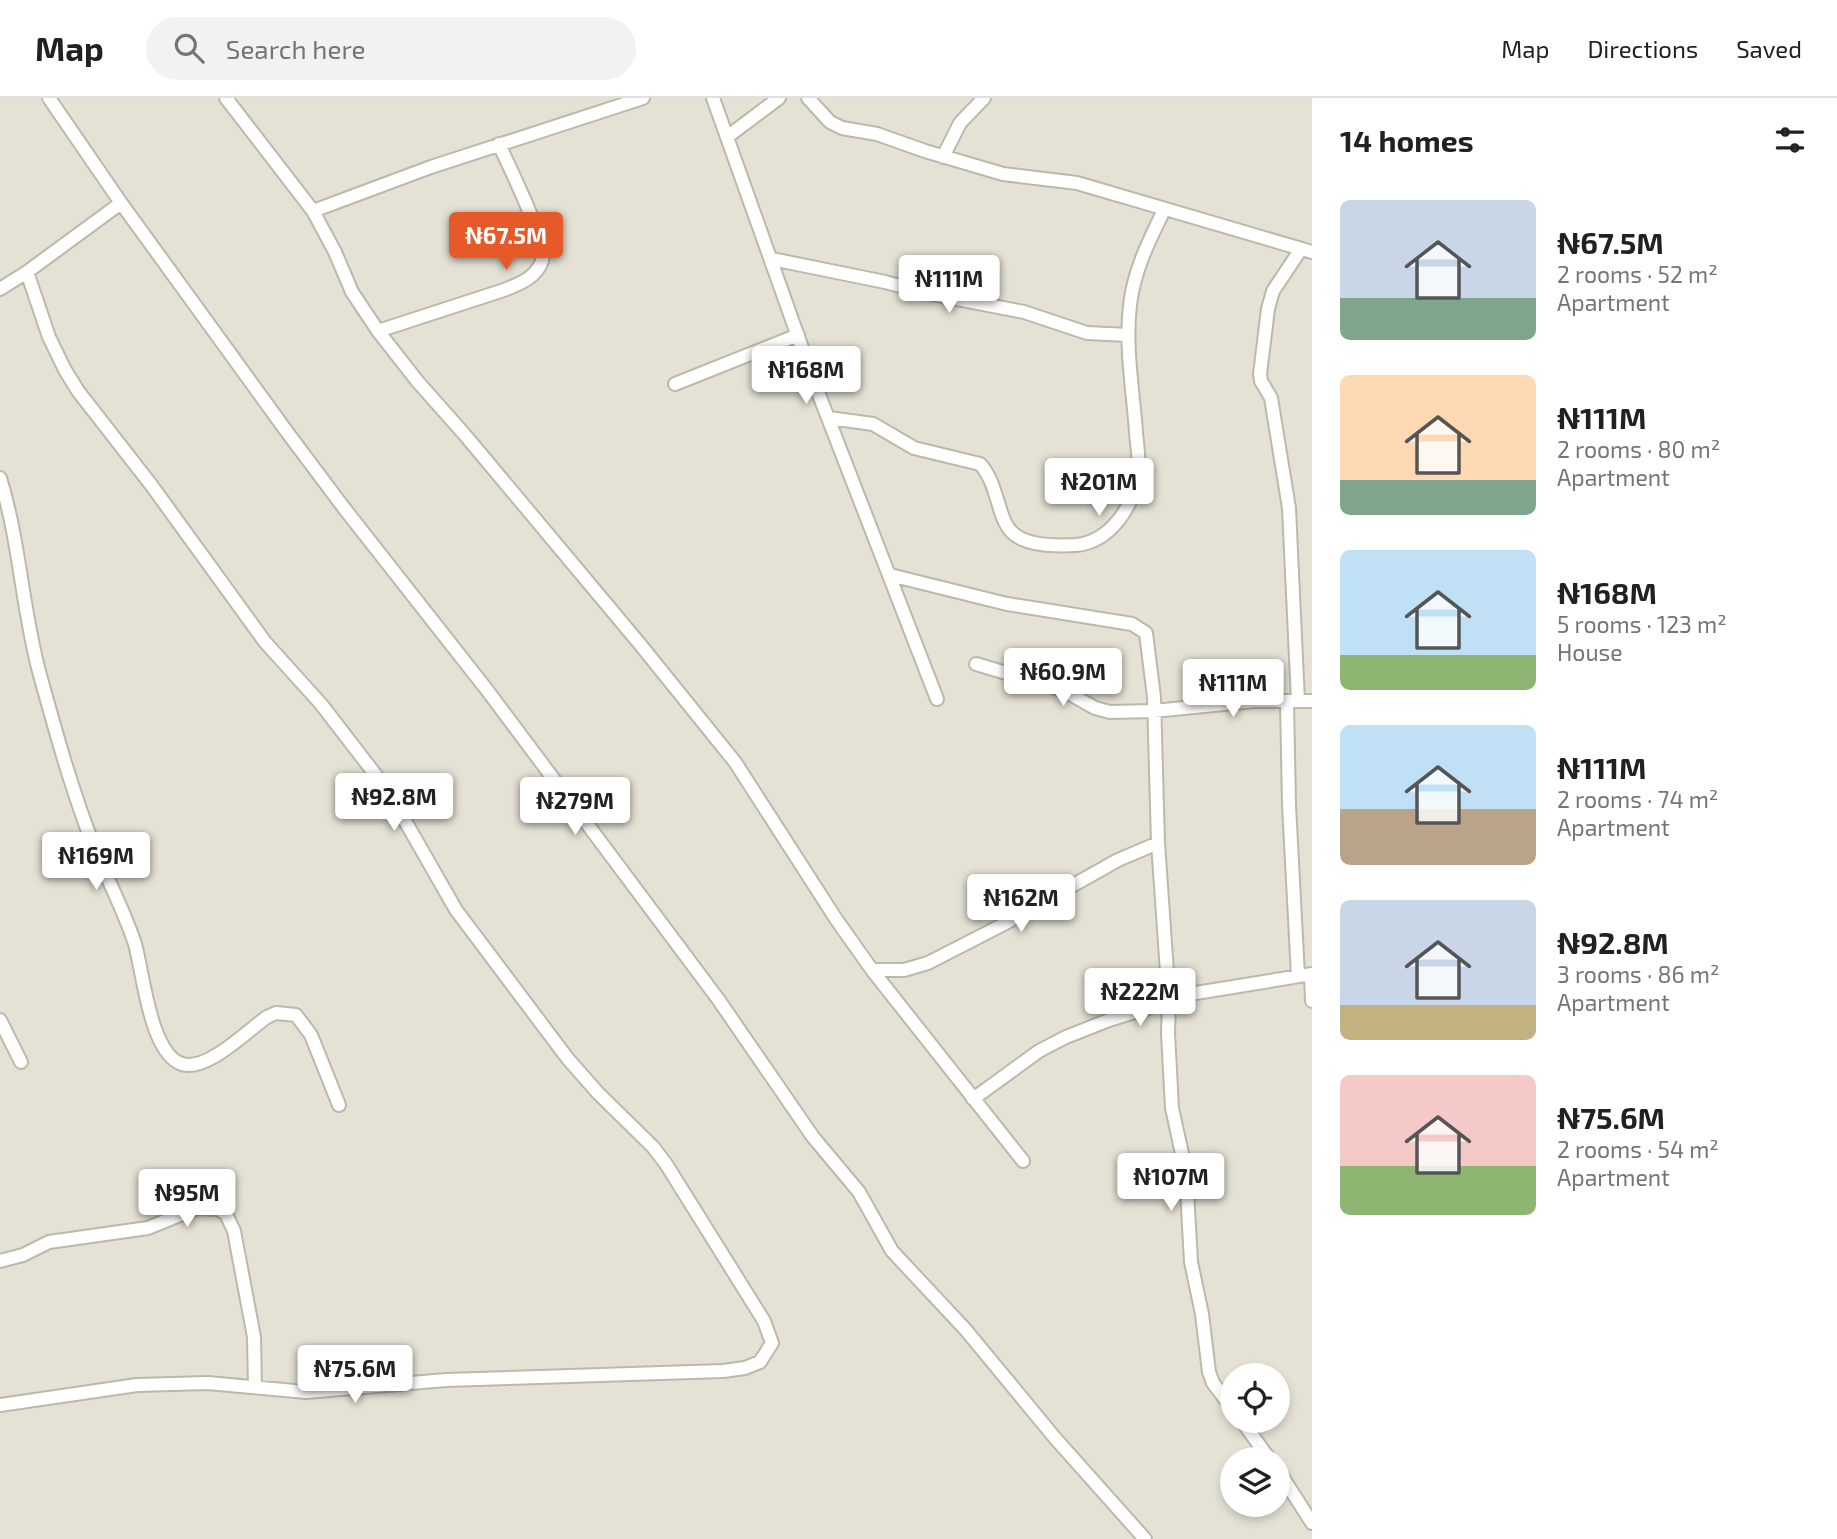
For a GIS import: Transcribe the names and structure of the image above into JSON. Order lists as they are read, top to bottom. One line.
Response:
{"page":{"header":"Map","search":"Search here","nav":["Map","Directions","Saved"],"heading":"14 homes","list":[{"name":"₦67.5M","note":"2 rooms · 52 m² · Apartment"},{"name":"₦111M","note":"2 rooms · 80 m² · Apartment"},{"name":"₦168M","note":"5 rooms · 123 m² · House"},{"name":"₦111M","note":"2 rooms · 74 m² · Apartment"},{"name":"₦92.8M","note":"3 rooms · 86 m² · Apartment"},{"name":"₦75.6M","note":"2 rooms · 54 m² · Apartment"}],"price":["₦67.5M","₦111M","₦168M","₦201M","₦60.9M","₦111M","₦92.8M","₦279M","₦169M","₦162M","₦222M","₦107M","₦95M","₦75.6M"]}}
